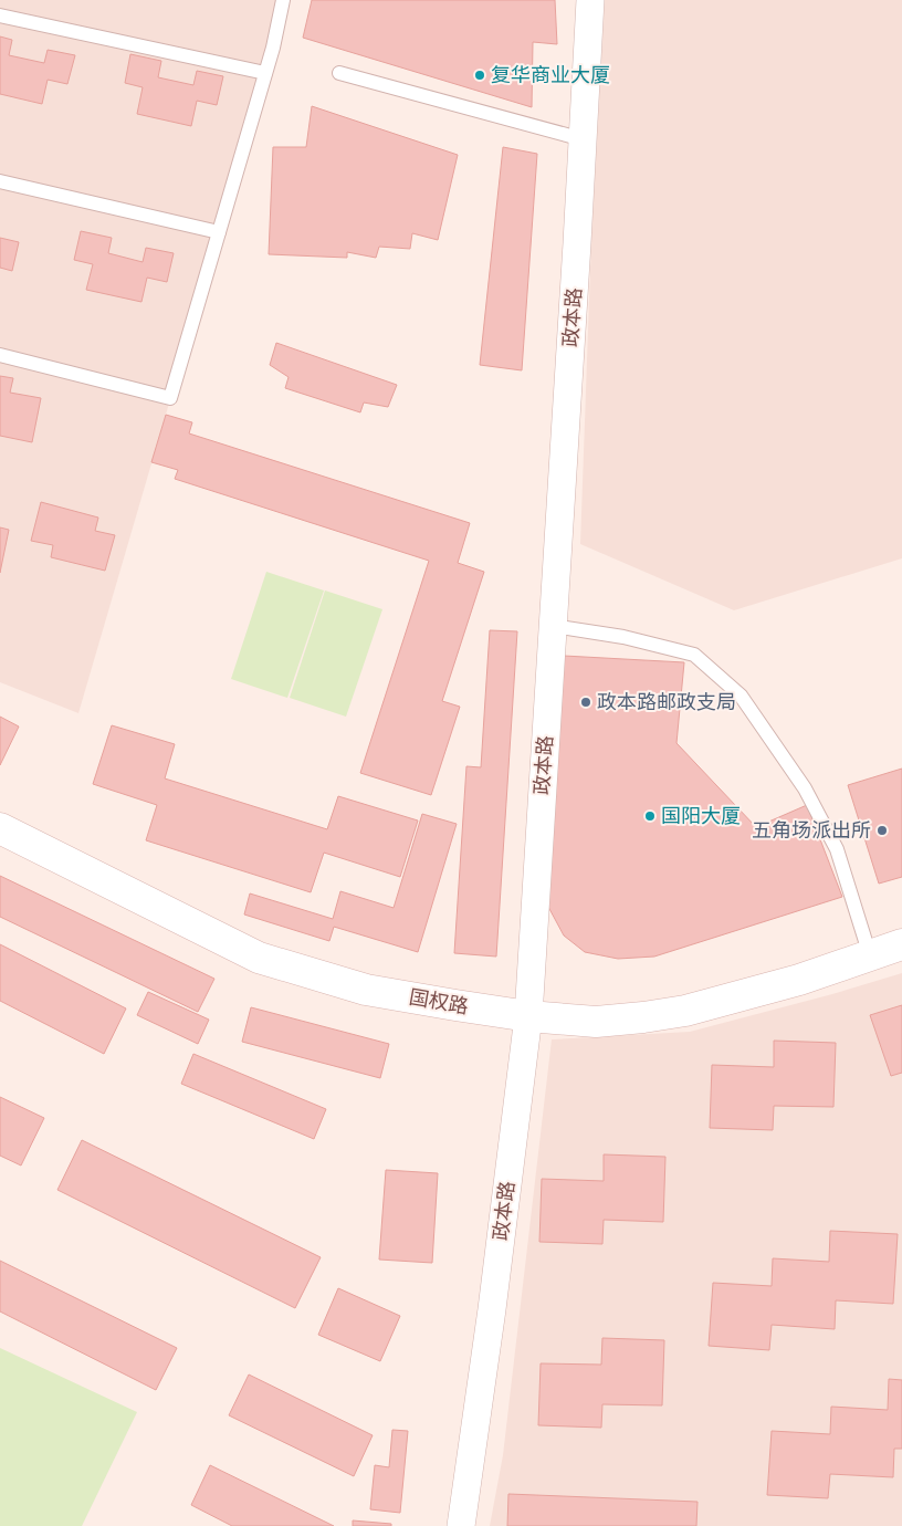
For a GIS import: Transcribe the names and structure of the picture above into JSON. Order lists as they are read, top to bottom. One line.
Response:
{"streets":{"street":["政本路","国权路"]},"crossings":[["政本路","国权路"]],"places":["复华商业大厦","政本路邮政支局","国阳大厦","五角场派出所"]}
